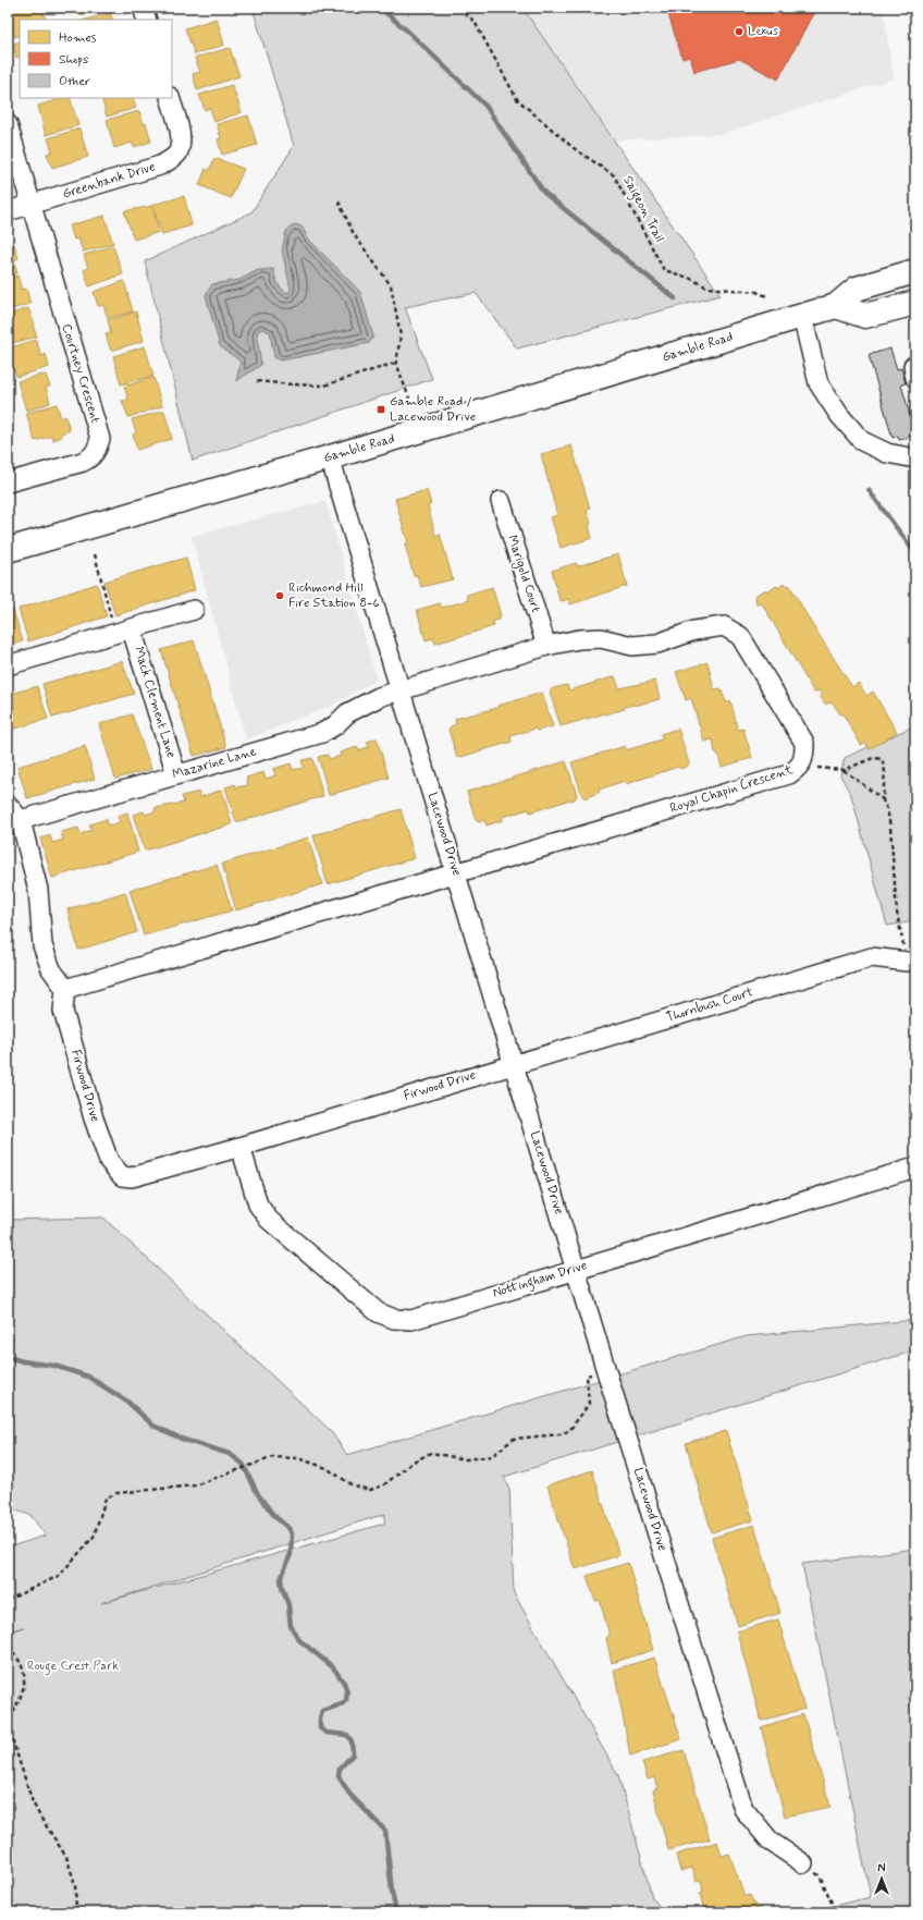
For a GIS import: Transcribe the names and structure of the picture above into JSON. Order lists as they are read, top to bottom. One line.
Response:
{"streets":{"main road":["Gamble Road"],"street":["Greenbank Drive","Courtney Crescent","Marigold Court","Mack Clement Lane","Mazarine Lane","Royal Chapin Crescent","Lacewood Drive","Thornbush Court","Firwood Drive","Nottingham Drive"],"path":["Saigeon Trail"]},"crossings":[["Greenbank Drive","Courtney Crescent"],["Gamble Road","Lacewood Drive"],["Marigold Court","Royal Chapin Crescent"],["Mack Clement Lane","Mazarine Lane"],["Mazarine Lane","Royal Chapin Crescent"],["Mazarine Lane","Lacewood Drive"],["Royal Chapin Crescent","Lacewood Drive"],["Lacewood Drive","Thornbush Court"],["Lacewood Drive","Firwood Drive"],["Lacewood Drive","Nottingham Drive"],["Thornbush Court","Firwood Drive"],["Firwood Drive","Nottingham Drive"]],"parks":["Rouge Crest Park"],"places":{"other":["Lexus","Richmond Hill Fire Station 8-6"],"transit":["Gamble Road / Lacewood Drive"]},"legend":["Homes","Shops","Other"],"north":"top"}
